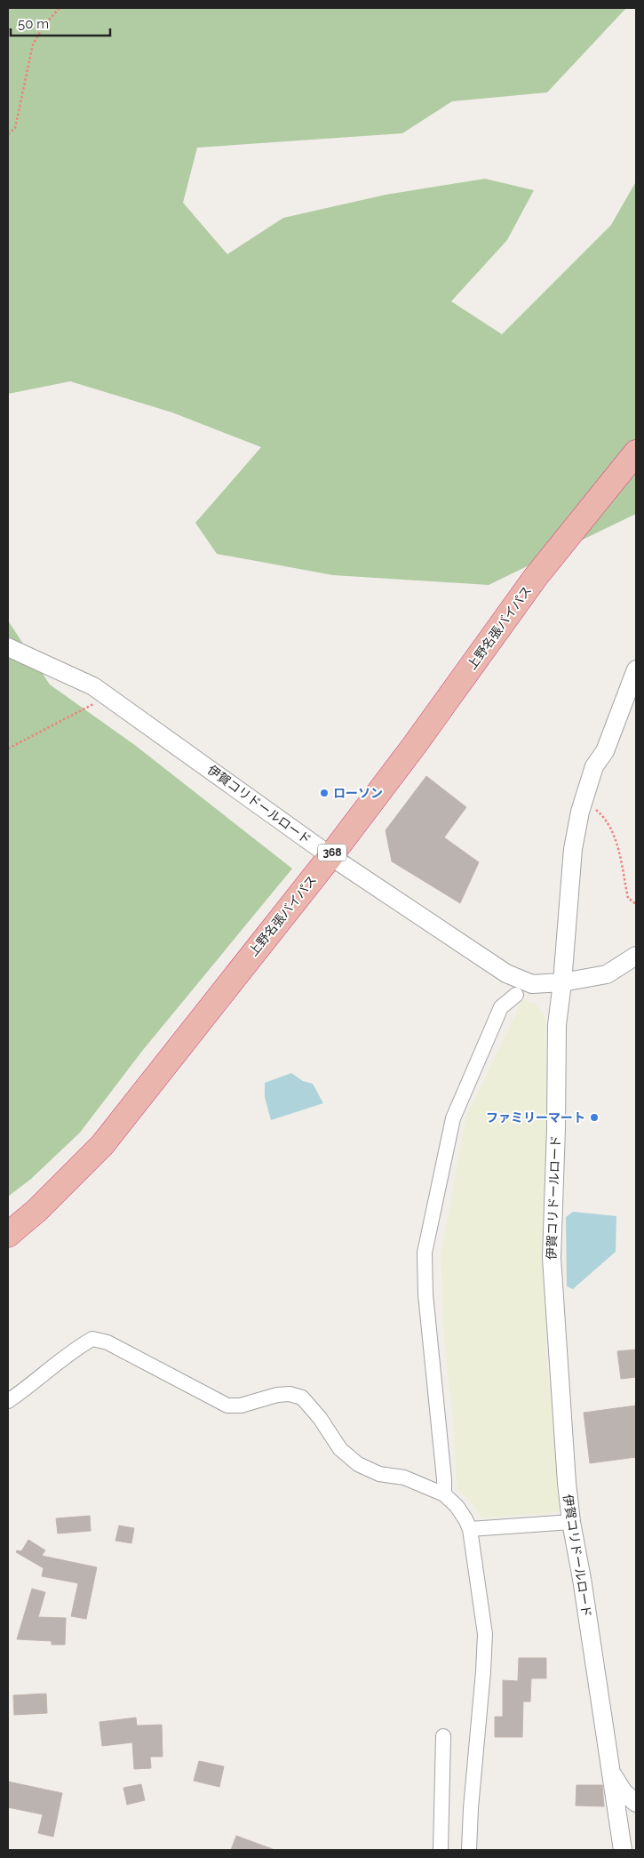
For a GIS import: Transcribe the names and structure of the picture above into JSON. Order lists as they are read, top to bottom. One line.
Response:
{"streets":{"highway":["上野名張バイパス","368"],"street":["伊賀コリドールロード"]},"crossings":[["上野名張バイパス","伊賀コリドールロード"]],"places":["ローソン","ファミリーマート"],"scale_bar":"50 m"}
